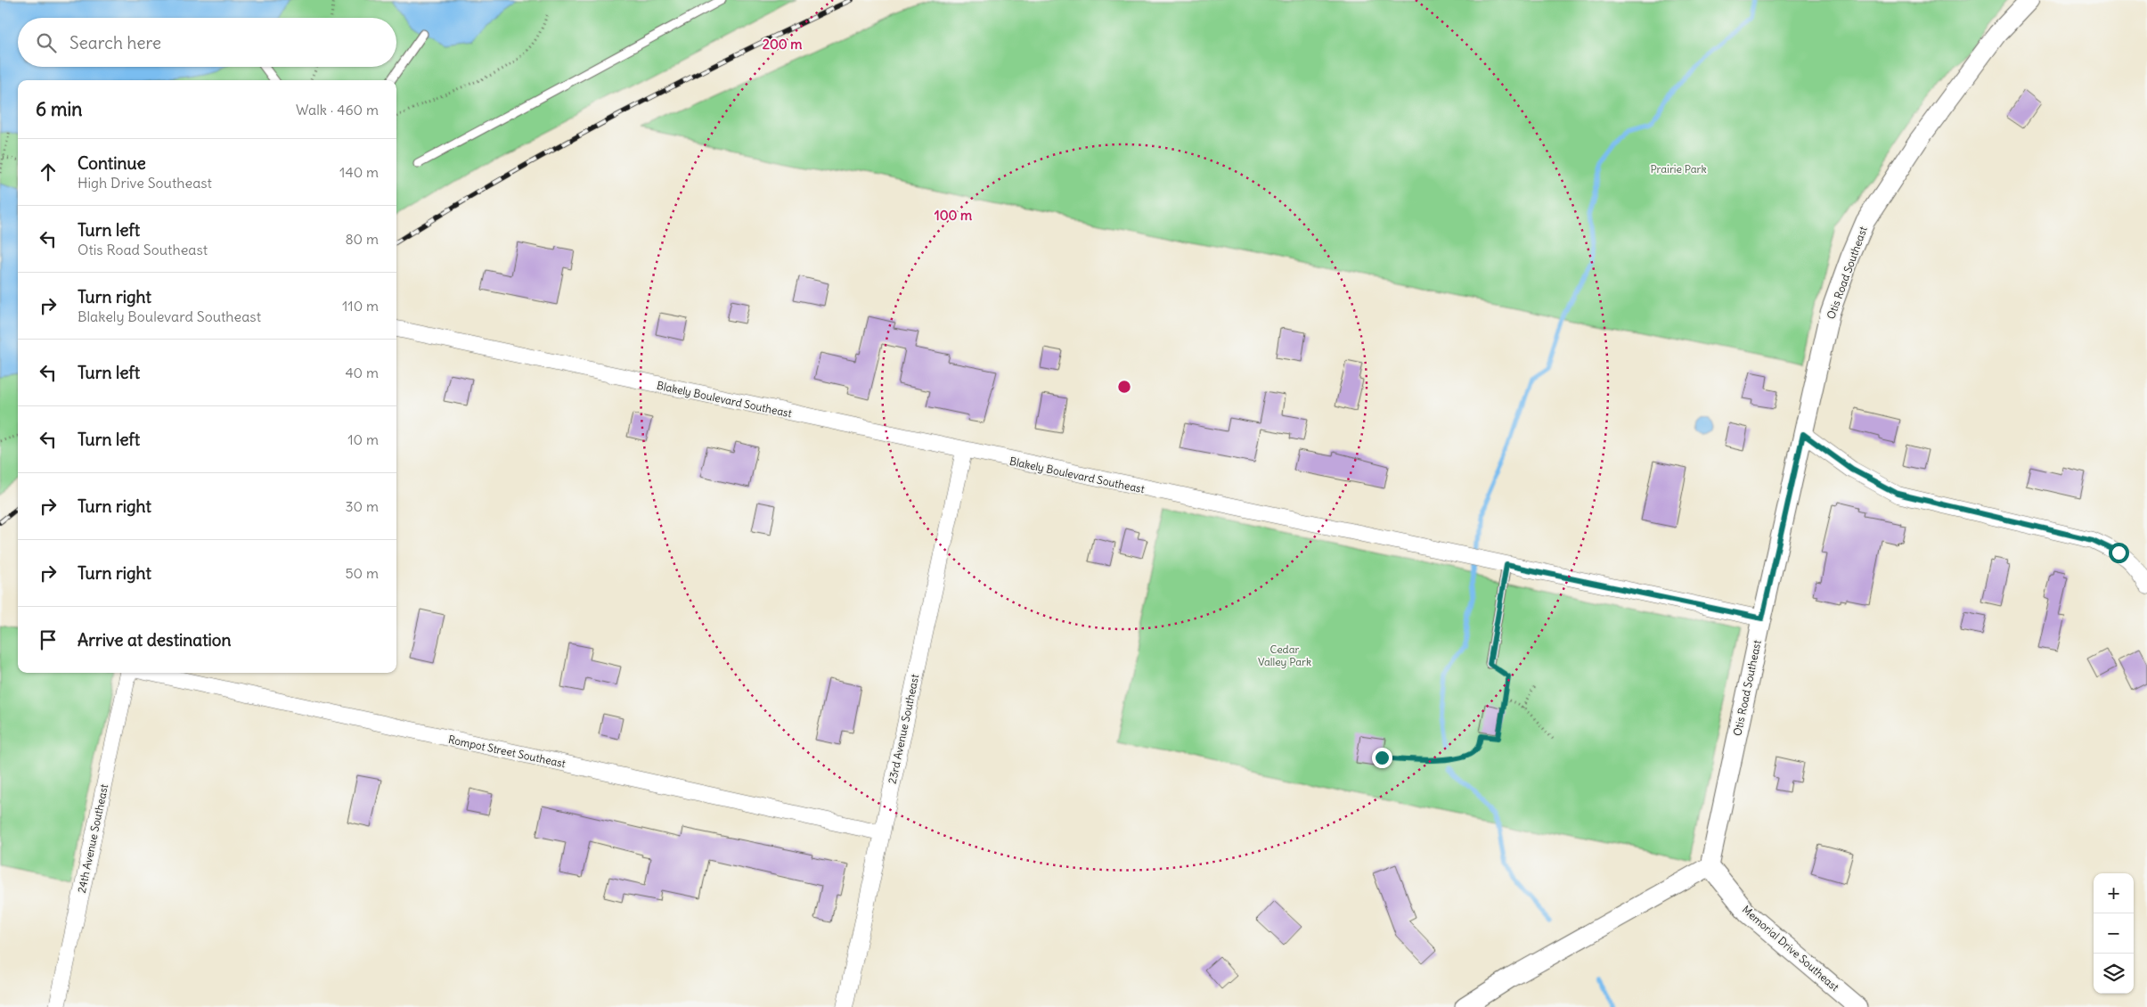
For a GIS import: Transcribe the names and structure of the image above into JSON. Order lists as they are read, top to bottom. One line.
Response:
{"streets":{"street":["Otis Road Southeast","Blakely Boulevard Southeast","23rd Avenue Southeast","Rompot Street Southeast","24th Avenue Southeast","Memorial Drive Southeast"]},"crossings":[["Otis Road Southeast","Blakely Boulevard Southeast"],["Otis Road Southeast","Memorial Drive Southeast"],["Blakely Boulevard Southeast","23rd Avenue Southeast"],["23rd Avenue Southeast","Rompot Street Southeast"]],"parks":["Prairie Park","Cedar Valley Park"],"page":{"search":"Search here","heading":["6 min","Walk · 460 m"],"list":[["Continue","High Drive Southeast","140 m"],["Turn left","Otis Road Southeast","80 m"],["Turn right","Blakely Boulevard Southeast","110 m"],["Turn left","40 m"],["Turn left","10 m"],["Turn right","30 m"],["Turn right","50 m"],"Arrive at destination"],"map_buttons":["+","−"]},"rings":["200 m","100 m"]}
